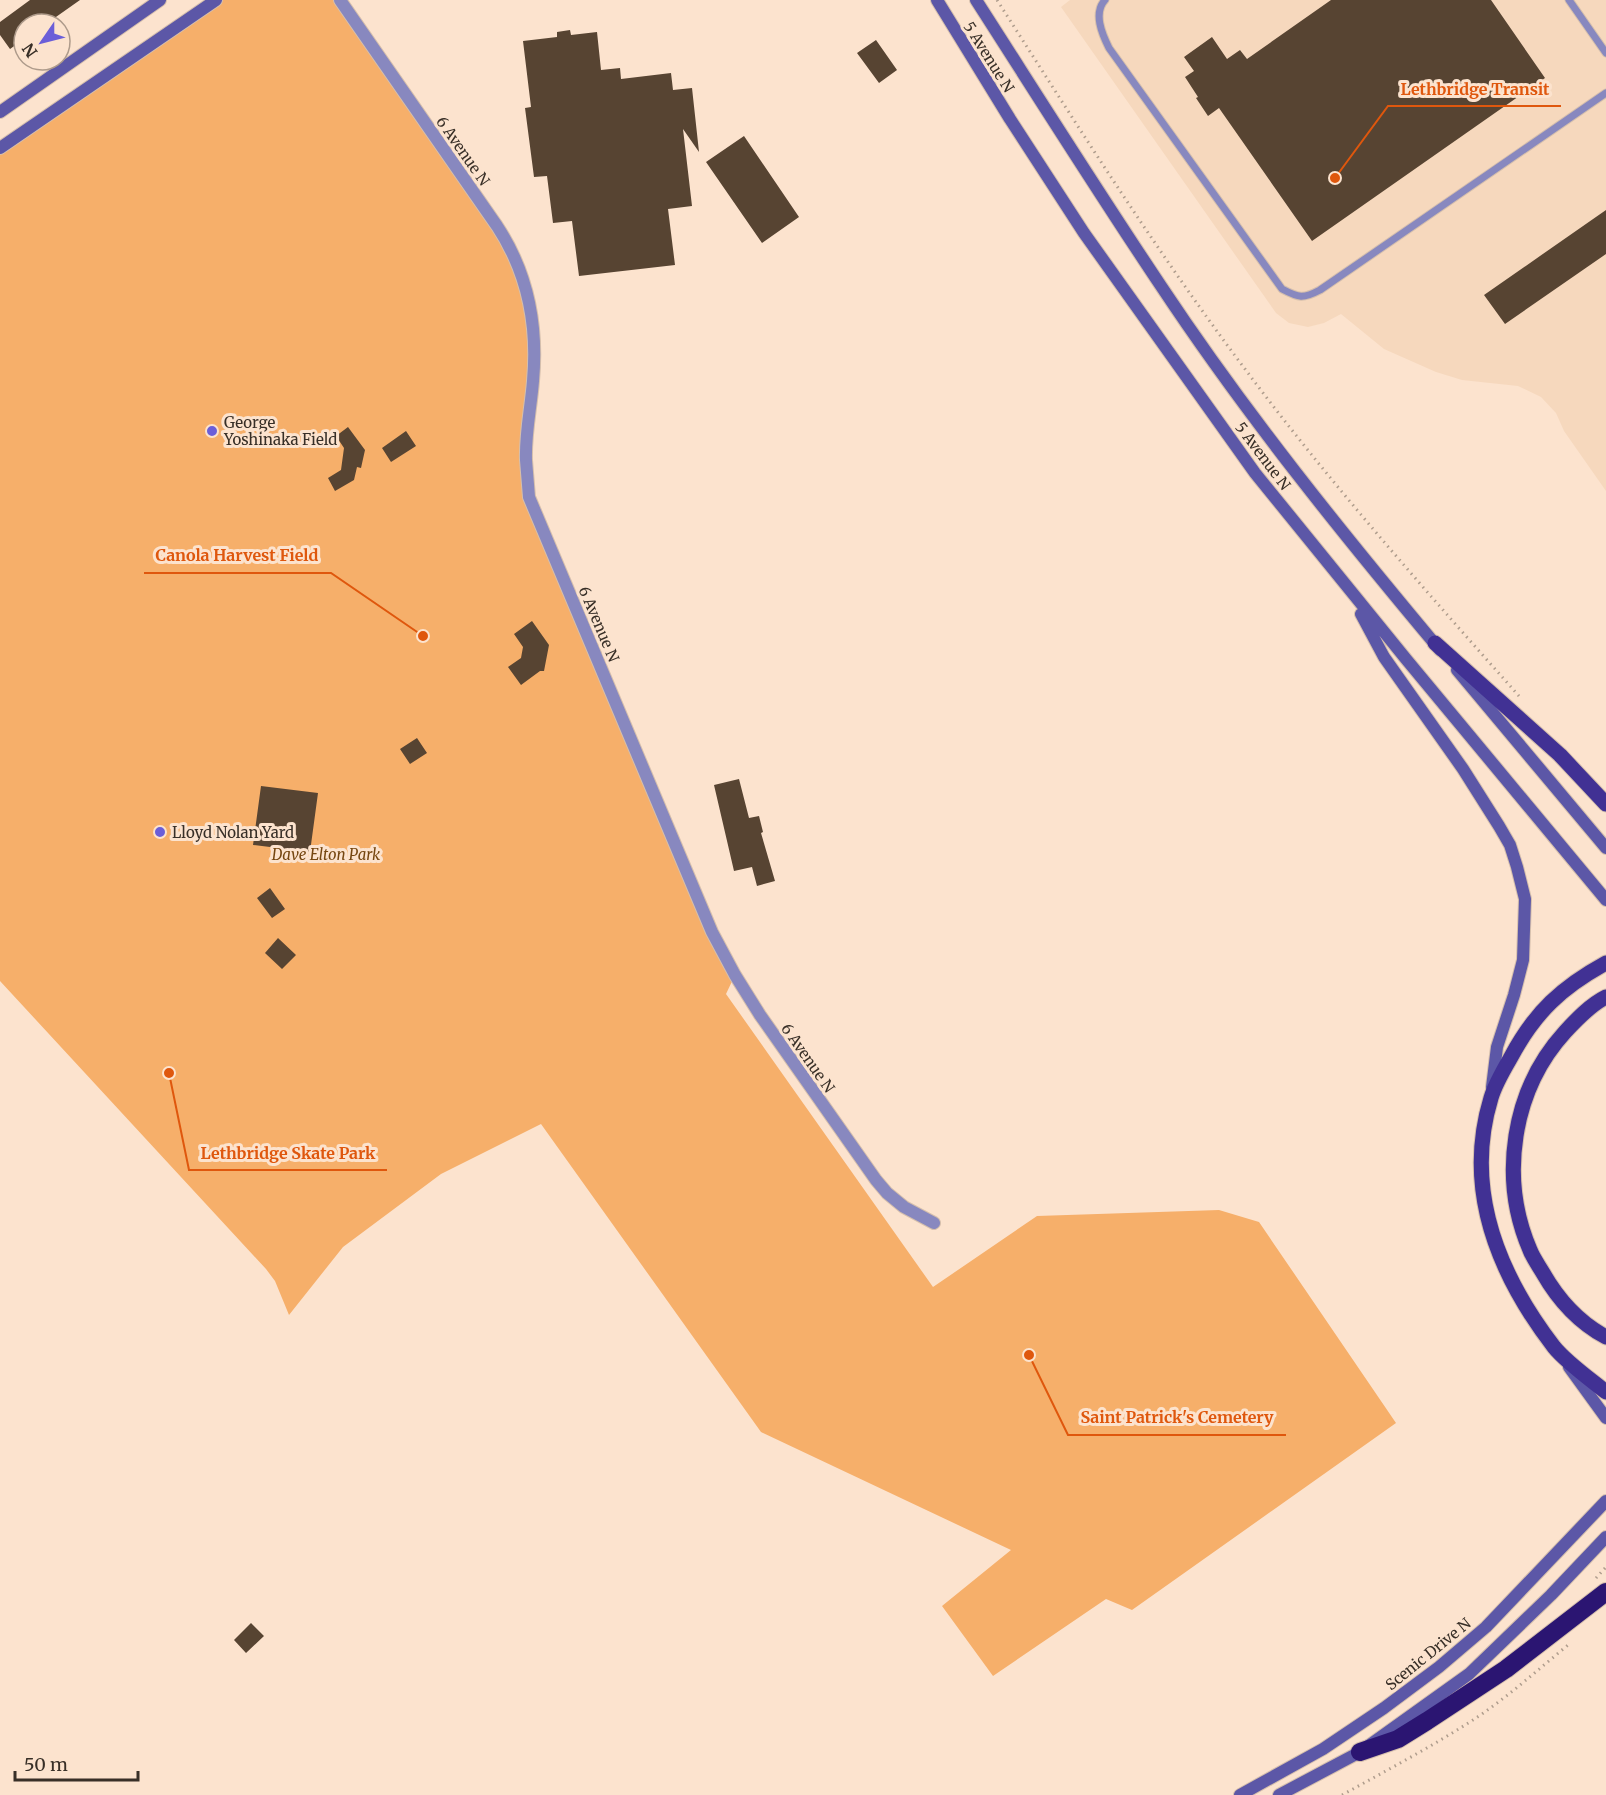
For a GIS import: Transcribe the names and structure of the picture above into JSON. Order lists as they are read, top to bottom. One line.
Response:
{"streets":{"main road":["5 Avenue N","Scenic Drive N"],"street":["6 Avenue N"]},"parks":["Dave Elton Park"],"places":["Lethbridge Transit","George Yoshinaka Field","Canola Harvest Field","Lloyd Nolan Yard","Lethbridge Skate Park","Saint Patrick's Cemetery"],"scale_bar":"50 m","north":"bottom left"}
